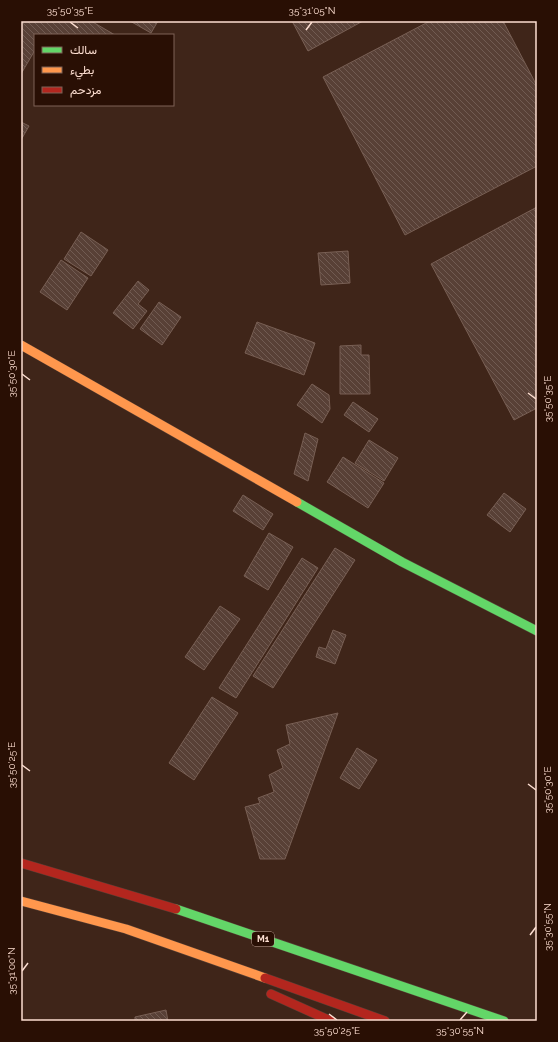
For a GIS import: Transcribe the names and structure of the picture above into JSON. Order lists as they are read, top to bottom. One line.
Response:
{"streets":{"main road":["M1"]},"legend":["سالك","بطيء","مزدحم"],"coordinates":["35°50'35\"E","35°31'05\"N","35°50'30\"E","35°50'25\"E","35°30'55\"N","35°31'00\"N"]}
